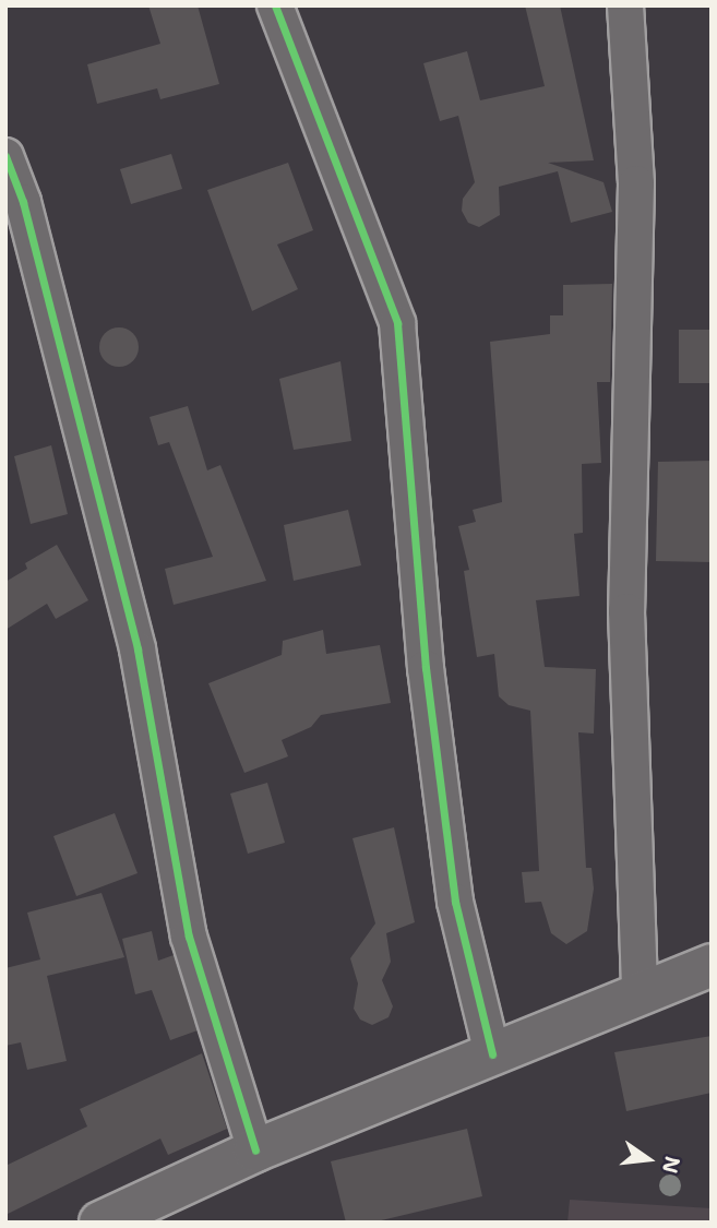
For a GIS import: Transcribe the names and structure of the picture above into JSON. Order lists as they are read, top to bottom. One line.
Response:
{"north":"right"}
